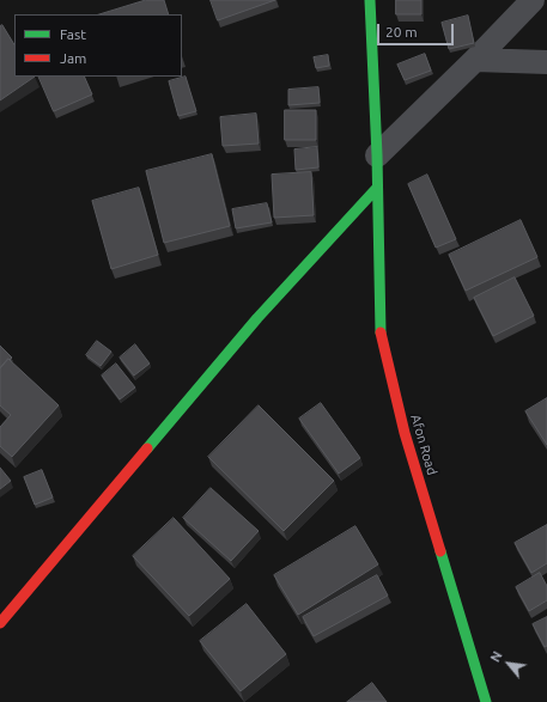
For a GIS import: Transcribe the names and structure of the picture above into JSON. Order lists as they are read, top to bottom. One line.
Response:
{"streets":{"main road":["Afon Road"]},"legend":["Fast","Jam"],"scale_bar":"20 m","north":"top left"}
